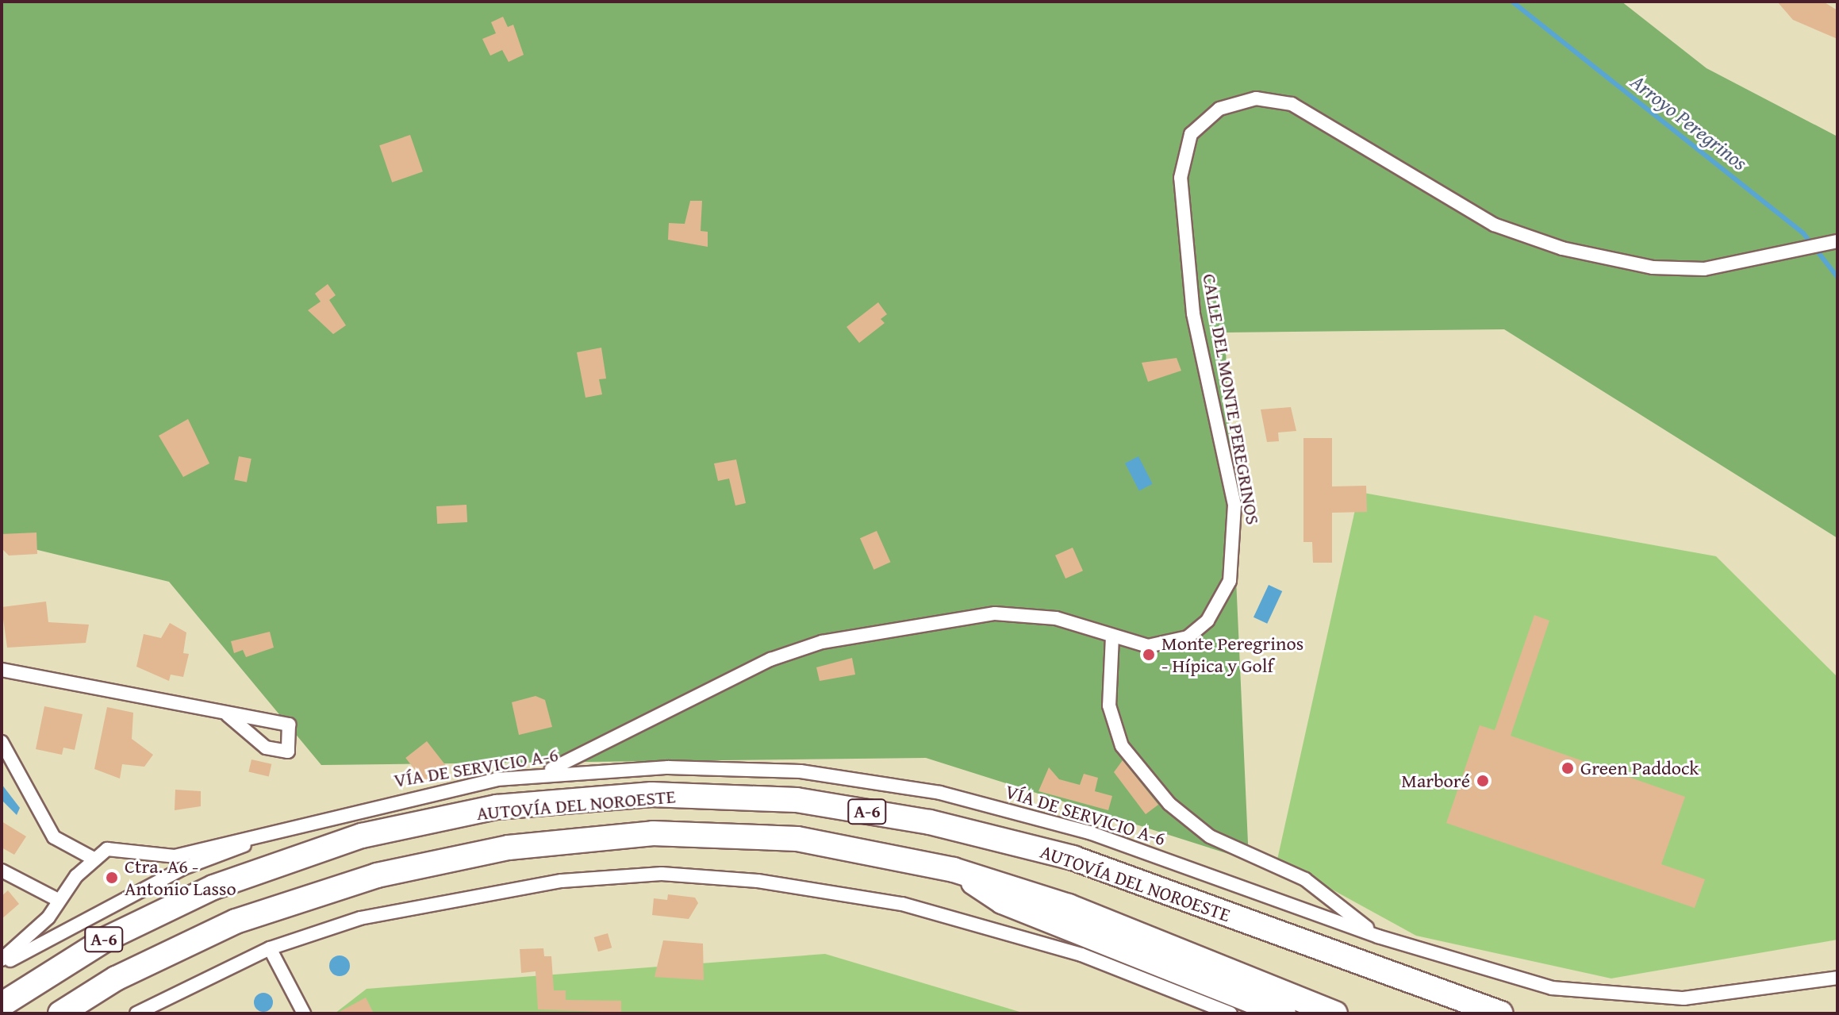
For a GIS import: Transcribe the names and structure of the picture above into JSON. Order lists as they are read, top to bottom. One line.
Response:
{"streets":{"highway":["AUTOVÍA DEL NOROESTE","A-6"],"street":["CALLE DEL MONTE PEREGRINOS","VÍA DE SERVICIO A-6"]},"crossings":[["CALLE DEL MONTE PEREGRINOS","VÍA DE SERVICIO A-6"]],"water":["Arroyo Peregrinos"],"places":["Monte Peregrinos - Hípica y Golf","Green Paddock","Marboré","Ctra. A6 - Antonio Lasso"]}
